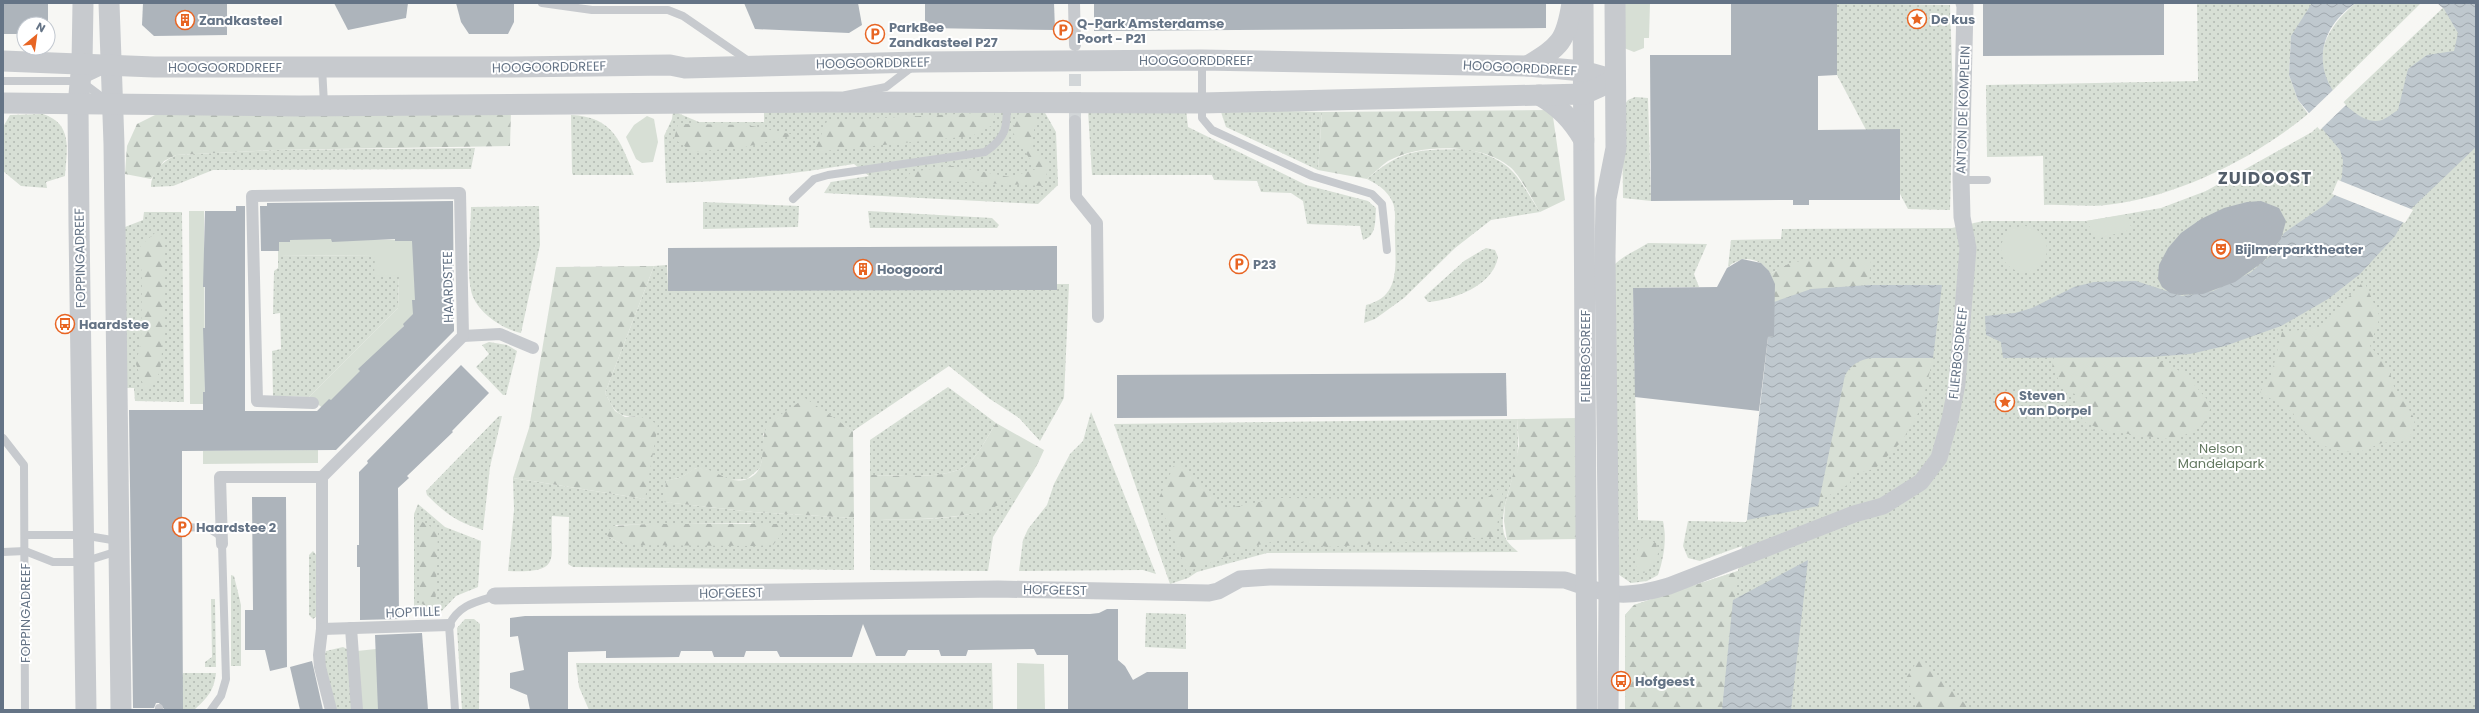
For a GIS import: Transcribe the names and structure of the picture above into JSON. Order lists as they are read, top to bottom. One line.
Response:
{"streets":{"street":["HOOGOORDDREEF","ANTON DE KOMPLEIN","FOPPINGADREEF","HAARDSTEE","FLIERBOSDREEF","HOFGEEST","HOPTILLE"]},"crossings":[["HOOGOORDDREEF","FOPPINGADREEF"],["HOOGOORDDREEF","FLIERBOSDREEF"],["ANTON DE KOMPLEIN","FLIERBOSDREEF"],["FLIERBOSDREEF","HOFGEEST"],["HOFGEEST","HOPTILLE"]],"districts":["ZUIDOOST"],"parks":["Nelson Mandelapark"],"places":{"place":["De kus","Steven van Dorpel"],"building":["Zandkasteel","Hoogoord"],"parking":["Q-Park Amsterdamse Poort - P21","ParkBee Zandkasteel P27","P23","Haardstee 2"],"theatre":["Bijlmerparktheater"],"bus stop":["Haardstee","Hofgeest"]},"north":"top right"}
